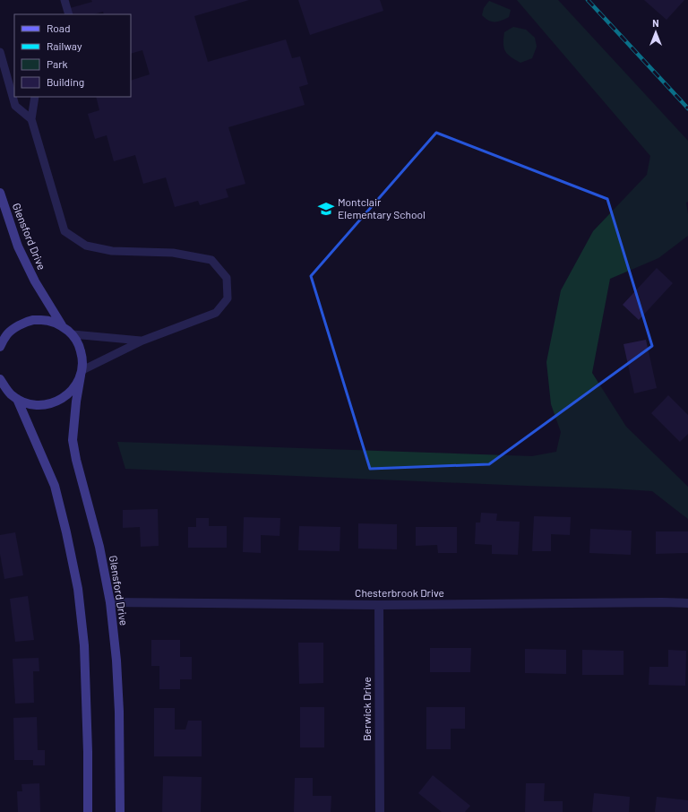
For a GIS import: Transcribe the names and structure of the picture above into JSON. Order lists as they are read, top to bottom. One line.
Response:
{"streets":{"main road":["Glensford Drive"],"street":["Chesterbrook Drive","Berwick Drive"]},"crossings":[["Glensford Drive","Chesterbrook Drive"],["Chesterbrook Drive","Berwick Drive"]],"places":{"school or university":["Montclair Elementary School"]},"legend":["Road","Railway","Park","Building"],"north":"top"}
